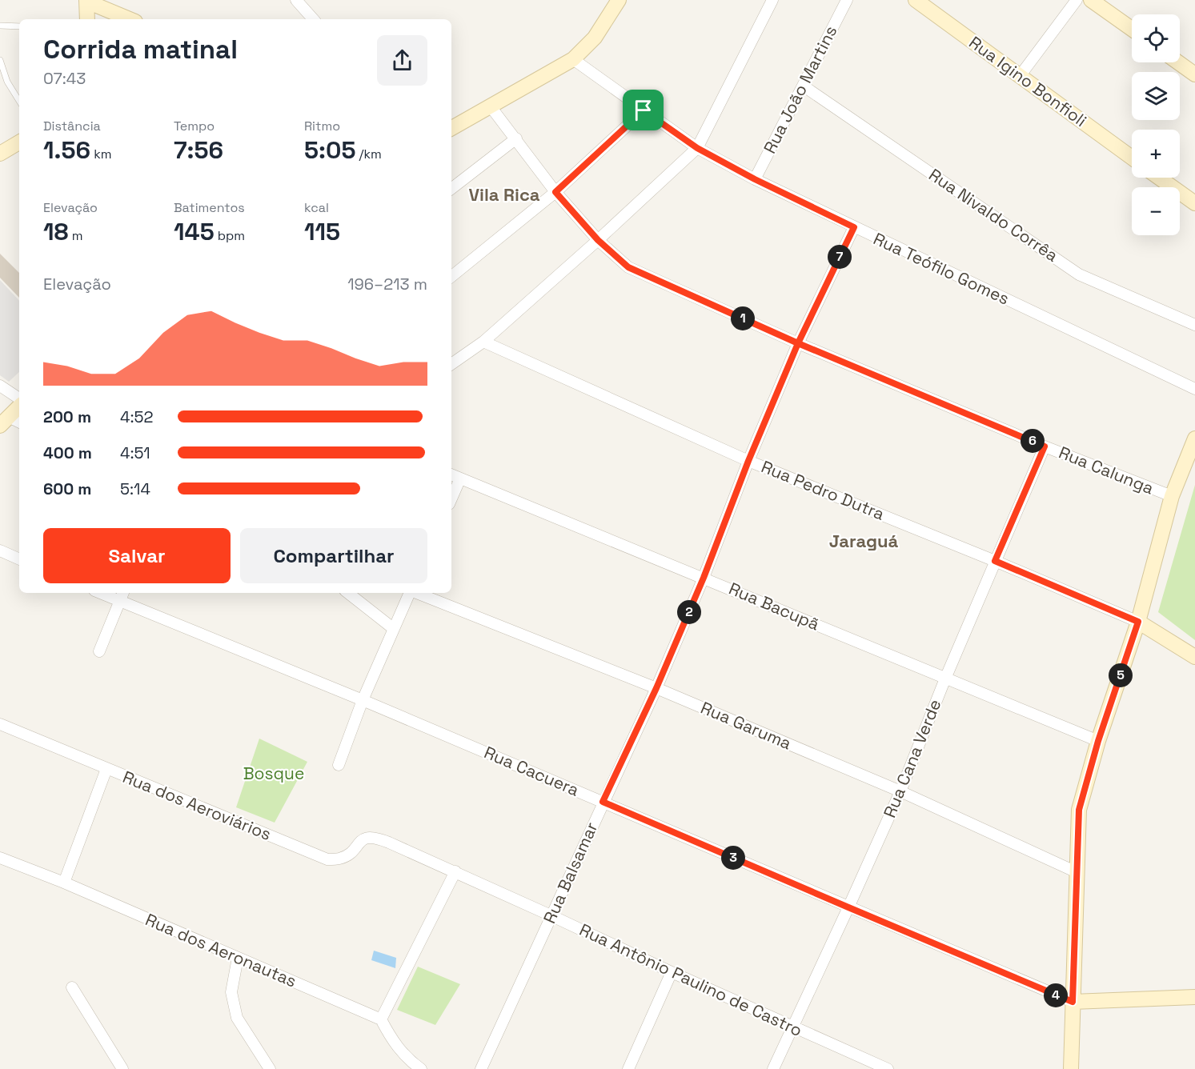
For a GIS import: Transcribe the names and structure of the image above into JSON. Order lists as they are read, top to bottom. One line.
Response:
{"streets":{"street":["Rua Igino Bonfioli","Rua João Martins","Rua Nivaldo Corrêa","Rua Teófilo Gomes","Rua Calunga","Rua Pedro Dutra","Rua Bacupã","Rua Garuma","Rua Cana Verde","Rua Cacuera","Rua dos Aeroviários","Rua Balsamar","Rua dos Aeronautas","Rua Antônio Paulino de Castro"]},"crossings":[["Rua João Martins","Rua Nivaldo Corrêa"],["Rua João Martins","Rua Teófilo Gomes"],["Rua Teófilo Gomes","Rua Balsamar"],["Rua Calunga","Rua Cana Verde"],["Rua Calunga","Rua Balsamar"],["Rua Pedro Dutra","Rua Cana Verde"],["Rua Pedro Dutra","Rua Balsamar"],["Rua Bacupã","Rua Cana Verde"],["Rua Bacupã","Rua Balsamar"],["Rua Garuma","Rua Cana Verde"],["Rua Garuma","Rua Balsamar"],["Rua Cana Verde","Rua Cacuera"],["Rua Cana Verde","Rua Antônio Paulino de Castro"],["Rua Cacuera","Rua Balsamar"],["Rua dos Aeroviários","Rua Antônio Paulino de Castro"],["Rua Balsamar","Rua Antônio Paulino de Castro"]],"districts":["Vila Rica","Jaraguá"],"parks":["Bosque"],"page":{"map_buttons":["+","−"],"heading":["Corrida matinal","07:43"],"stats":[["Distância","1.56 km"],["Tempo","7:56"],["Ritmo","5:05 /km"],["Elevação","18 m"],["Batimentos","145 bpm"],["kcal","115"]],"pins":["7","1","6","2","5","3","4"],"chart":["Elevação","196–213 m"],"list":[{"name":"200 m","note":"4:52"},{"name":"400 m","note":"4:51"},{"name":"600 m","note":"5:14"}],"buttons":["Salvar","Compartilhar"]}}
